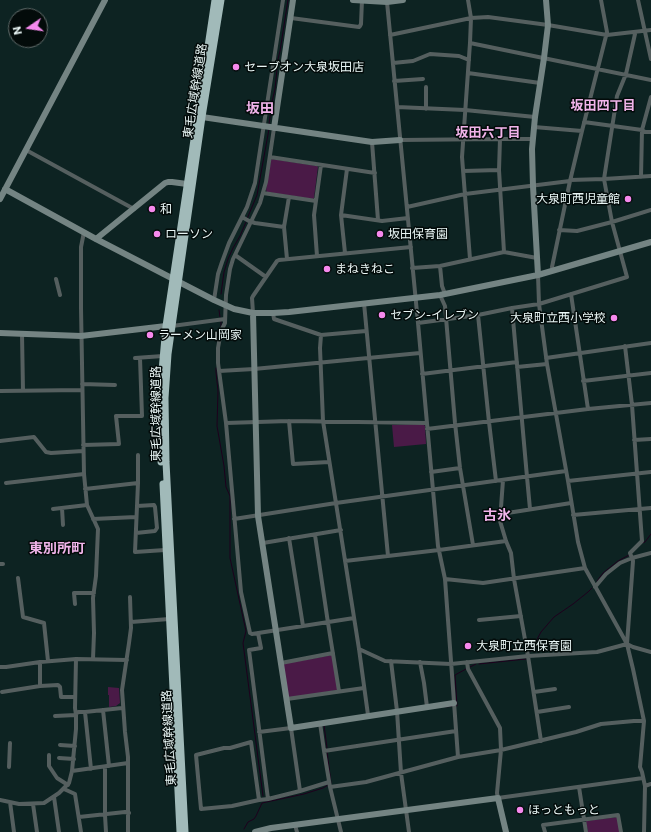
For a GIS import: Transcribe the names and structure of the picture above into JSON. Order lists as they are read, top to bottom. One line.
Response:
{"streets":{"highway":["東毛広域幹線道路"]},"districts":["坂田四丁目","坂田","坂田六丁目","古氷","東別所町"],"places":["セーブオン大泉坂田店","大泉町西児童館","和","ローソン","坂田保育園","まねきねこ","セブン-イレブン","大泉町立西小学校","ラーメン山岡家","大泉町立西保育園","ほっともっと"],"north":"left"}
